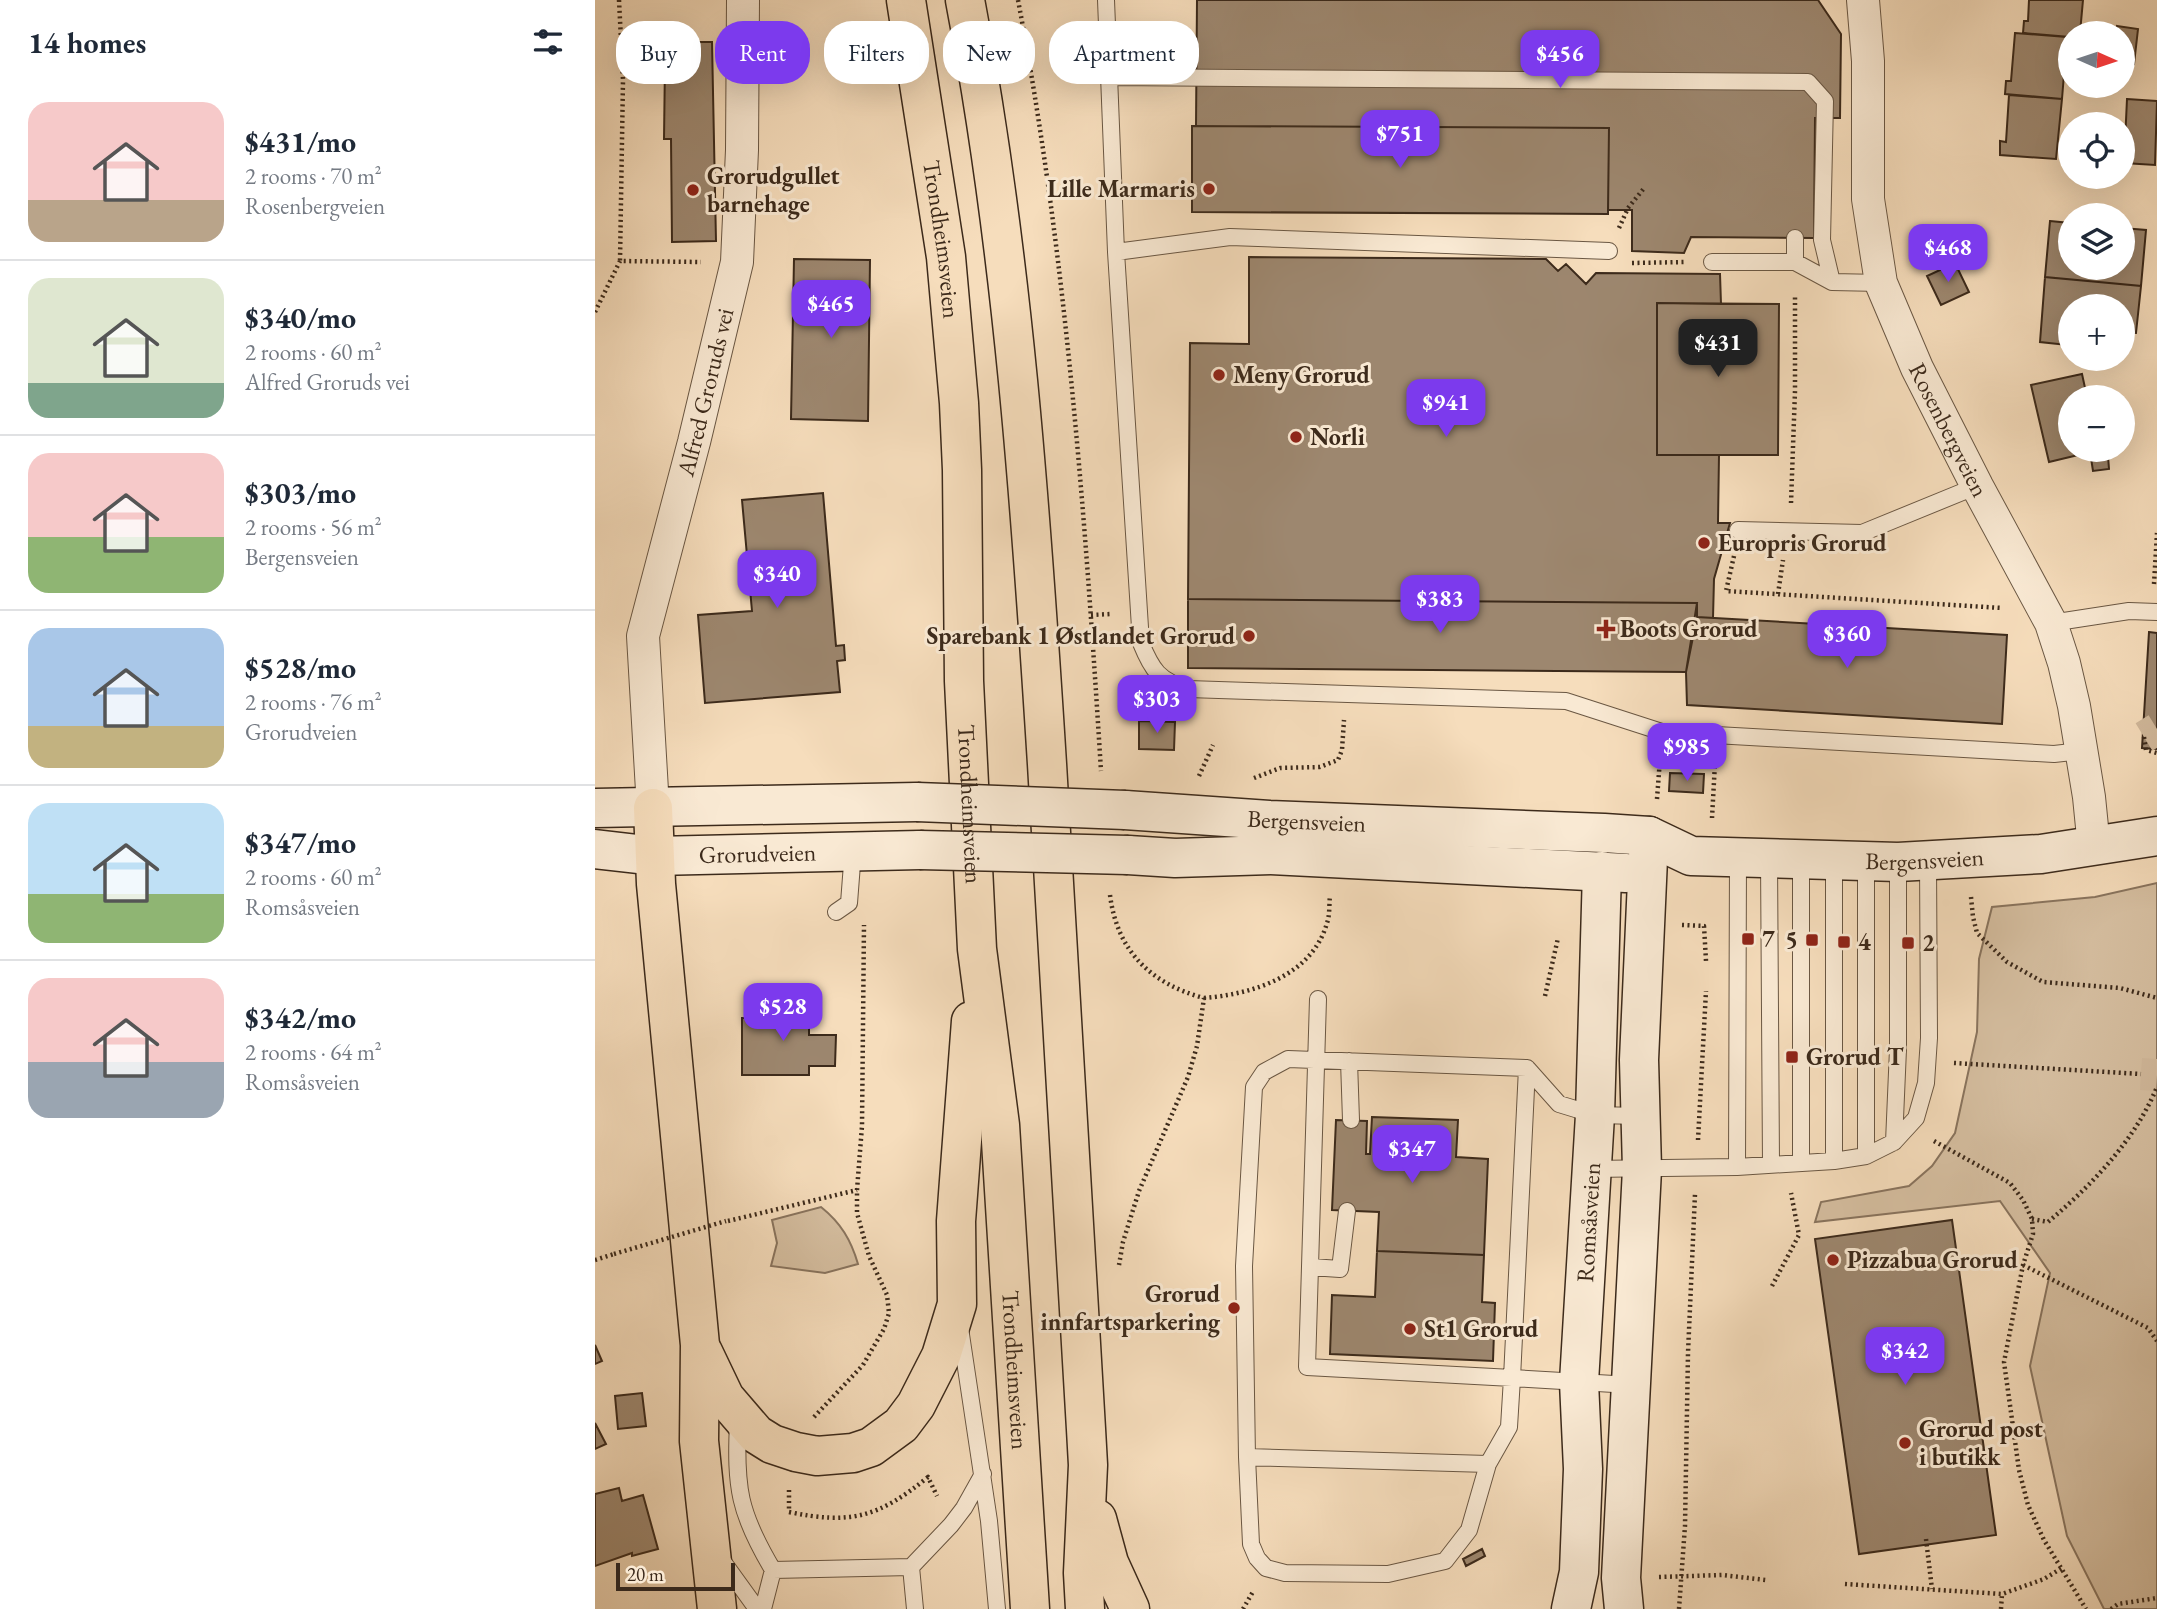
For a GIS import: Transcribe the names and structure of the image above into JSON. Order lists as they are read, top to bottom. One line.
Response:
{"streets":{"highway":["Trondheimsveien"],"street":["Alfred Groruds vei","Rosenbergveien","Bergensveien","Grorudveien","Romsåsveien"]},"crossings":[["Alfred Groruds vei","Grorudveien"],["Rosenbergveien","Bergensveien"],["Bergensveien","Grorudveien"],["Bergensveien","Romsåsveien"]],"places":{"other":["Lille Marmaris","Grorudgullet barnehage","Meny Grorud","Norli","Europris Grorud","Sparebank 1 Østlandet Grorud","Pizzabua Grorud","Grorud innfartsparkering","St1 Grorud","Grorud post i butikk"],"health":["Boots Grorud"],"transit":["7","5","4","2","Grorud T"]},"scale_bar":"20 m","north":"right","page":{"heading":"14 homes","map_buttons":["+","−"],"chip":["Buy","Rent","Filters","New","Apartment"],"price":["$456","$751","$468","$465","$431","$941","$340","$383","$360","$303","$985","$528","$347","$342"],"list":[{"name":"$431/mo","note":"2 rooms · 70 m² · Rosenbergveien"},{"name":"$340/mo","note":"2 rooms · 60 m² · Alfred Groruds vei"},{"name":"$303/mo","note":"2 rooms · 56 m² · Bergensveien"},{"name":"$528/mo","note":"2 rooms · 76 m² · Grorudveien"},{"name":"$347/mo","note":"2 rooms · 60 m² · Romsåsveien"},{"name":"$342/mo","note":"2 rooms · 64 m² · Romsåsveien"}],"scale":"20 m"}}
